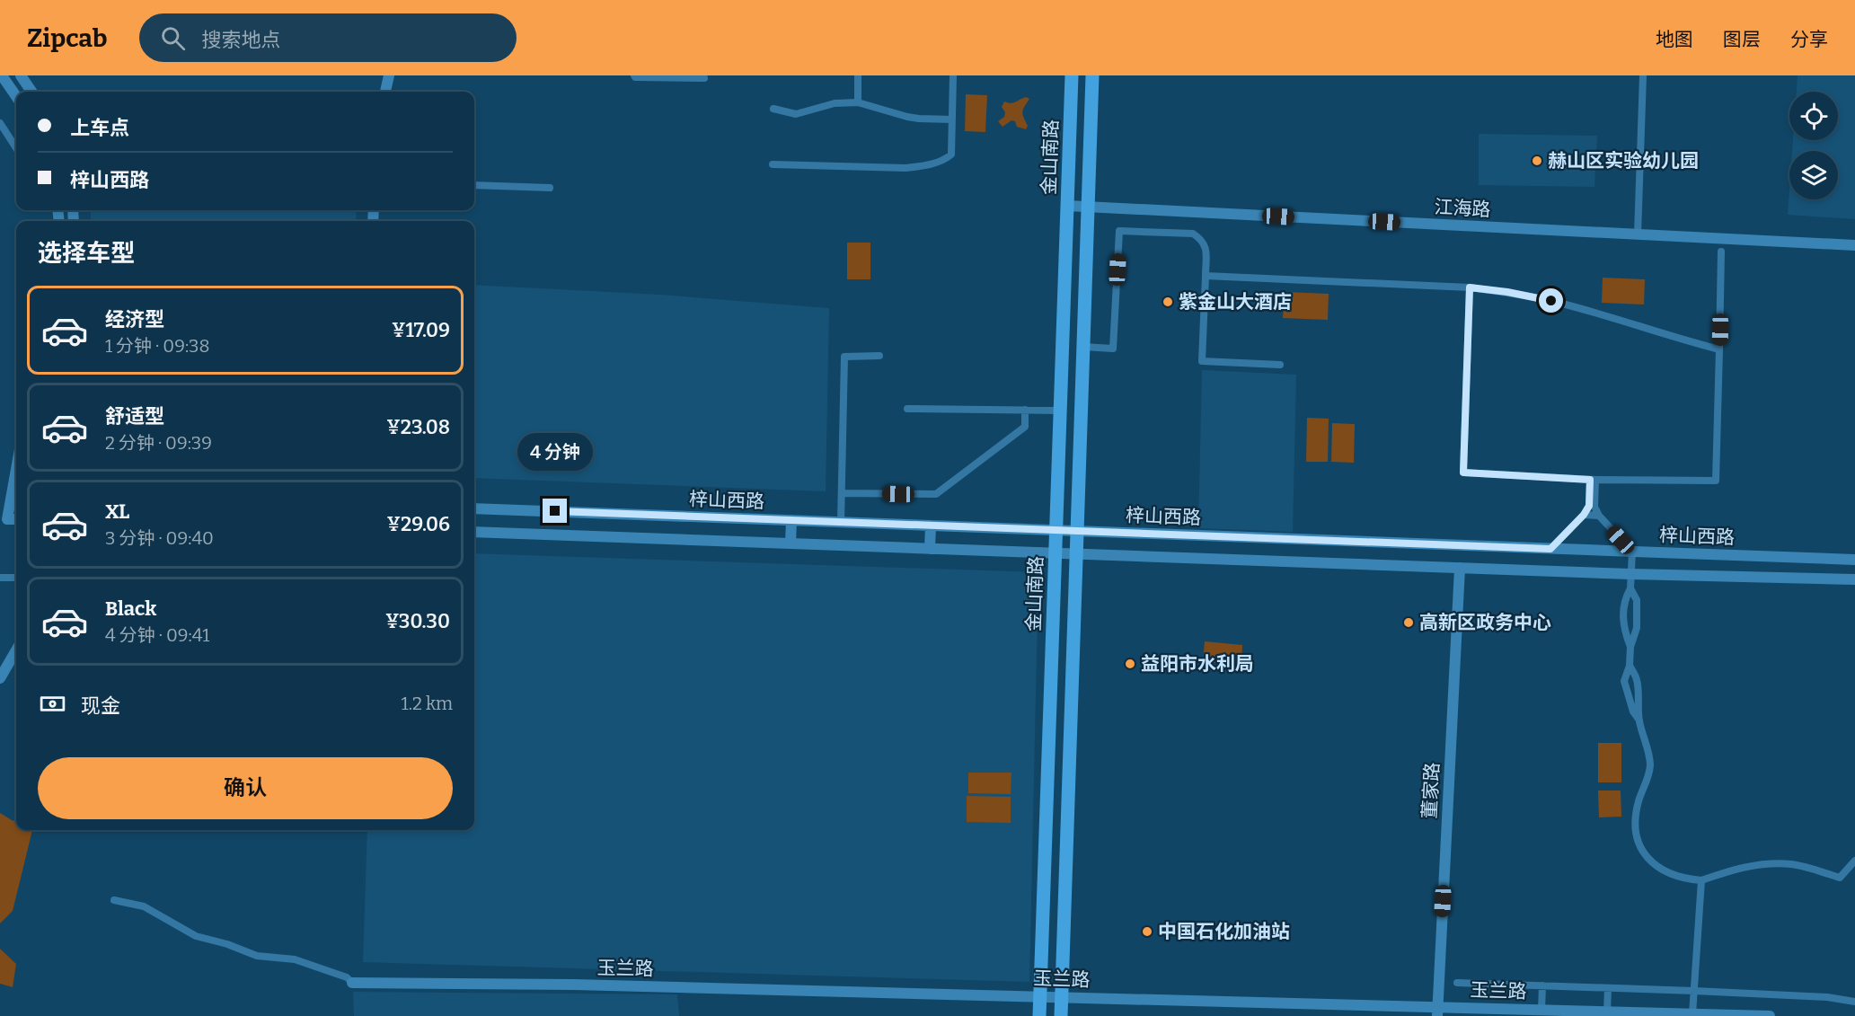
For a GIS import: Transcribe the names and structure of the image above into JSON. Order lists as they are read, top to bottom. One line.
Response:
{"streets":{"highway":["金山南路"],"street":["江海路","梓山西路","董家路","玉兰路"]},"crossings":[["金山南路","江海路"],["金山南路","梓山西路"],["金山南路","玉兰路"],["梓山西路","董家路"],["董家路","玉兰路"]],"places":["赫山区实验幼儿园","紫金山大酒店","高新区政务中心","益阳市水利局","中国石化加油站"],"page":{"header":"Zipcab","search":"搜索地点","nav":["地图","图层","分享"],"banner":["上车点","梓山西路"],"heading":"选择车型","list":[{"name":"经济型","note":"1 分钟 · 09:38","value":"¥17.09"},{"name":"舒适型","note":"2 分钟 · 09:39","value":"¥23.08"},{"name":"XL","note":"3 分钟 · 09:40","value":"¥29.06"},{"name":"Black","note":"4 分钟 · 09:41","value":"¥30.30"}],"bubble":"4 分钟","pay":["现金","1.2 km"],"buttons":"确认"}}
